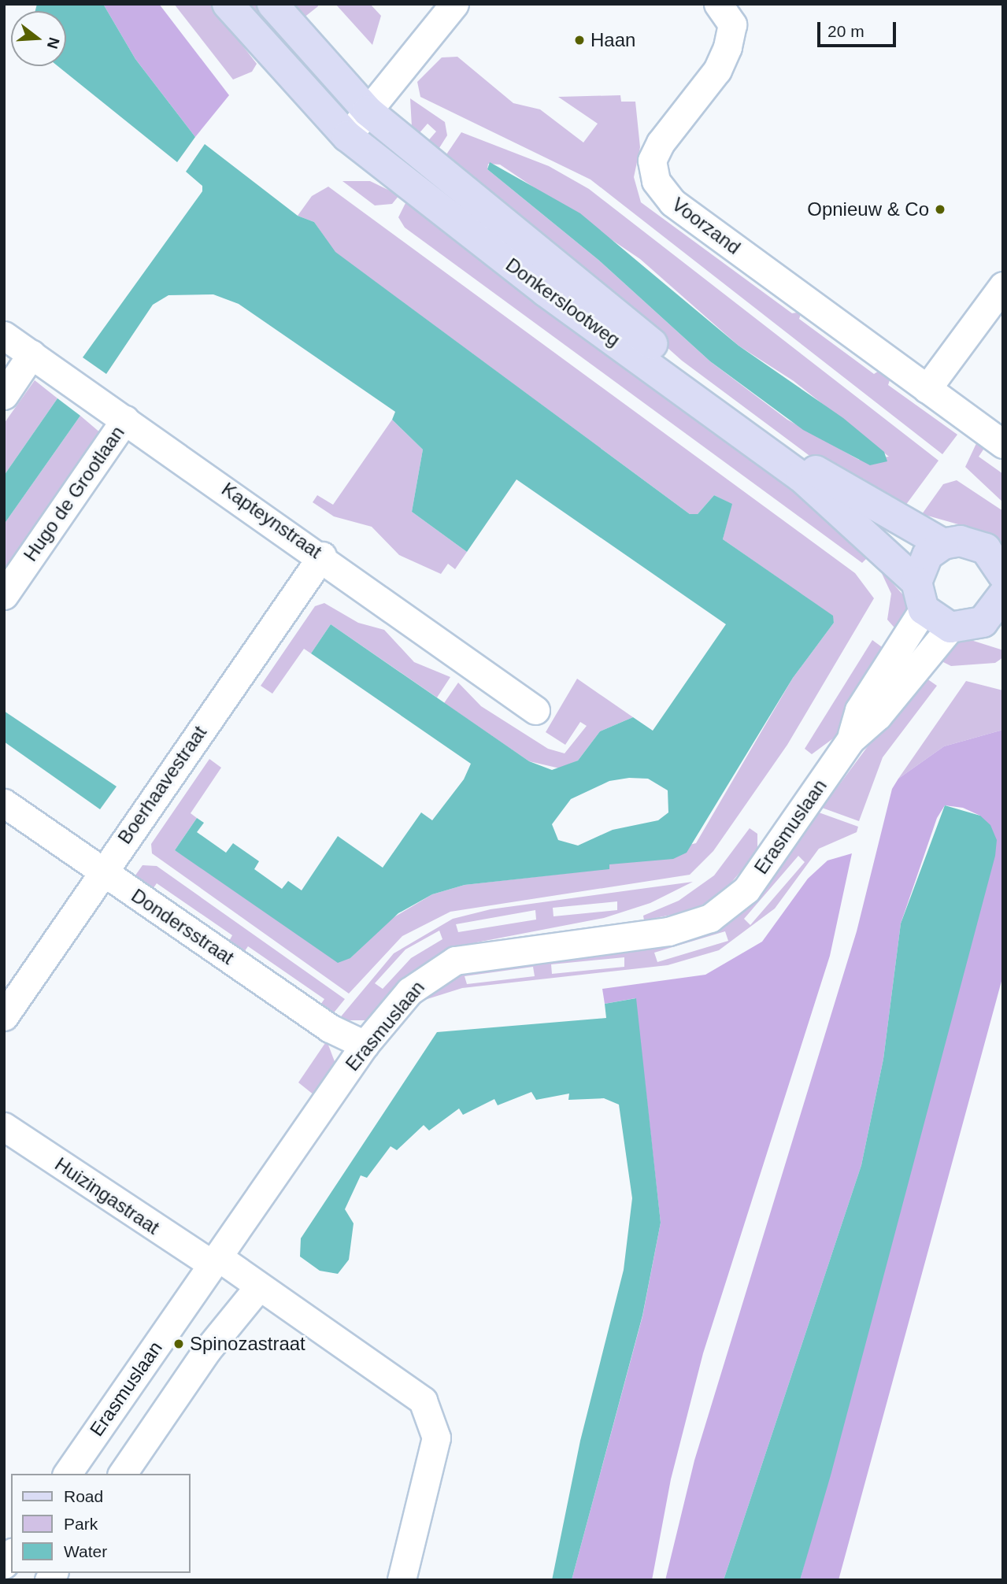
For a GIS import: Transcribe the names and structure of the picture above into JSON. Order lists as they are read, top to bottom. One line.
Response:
{"streets":{"street":["Voorzand","Donkerslootweg","Hugo de Grootlaan","Kapteynstraat","Boerhaavestraat","Erasmuslaan","Dondersstraat","Huizingastraat"]},"crossings":[["Donkerslootweg","Erasmuslaan"],["Hugo de Grootlaan","Kapteynstraat"],["Kapteynstraat","Boerhaavestraat"],["Boerhaavestraat","Dondersstraat"],["Erasmuslaan","Dondersstraat"],["Erasmuslaan","Huizingastraat"]],"places":["Haan","Opnieuw & Co","Spinozastraat"],"legend":["Road","Park","Water"],"scale_bar":"20 m","north":"right"}
